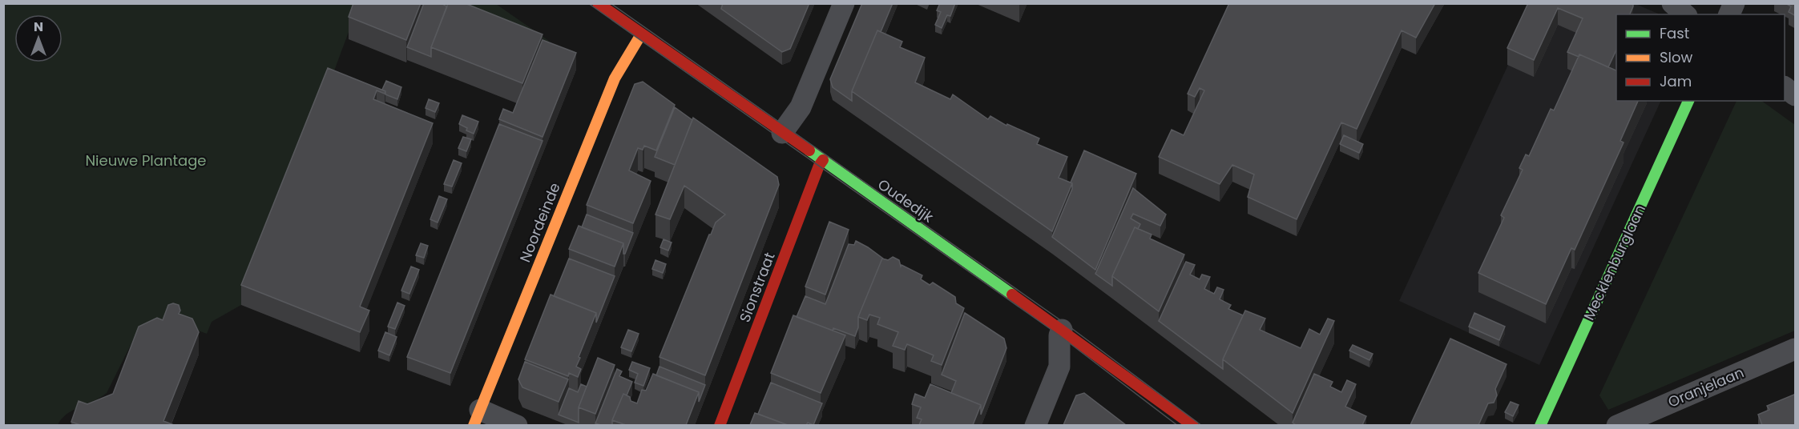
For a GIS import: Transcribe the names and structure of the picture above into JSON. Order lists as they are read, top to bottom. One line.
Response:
{"streets":{"street":["Oudedijk","Noordeinde","Mecklenburglaan","Sionstraat","Oranjelaan"]},"crossings":[["Oudedijk","Noordeinde"],["Oudedijk","Sionstraat"]],"parks":["Nieuwe Plantage"],"legend":["Fast","Slow","Jam"],"north":"top"}
